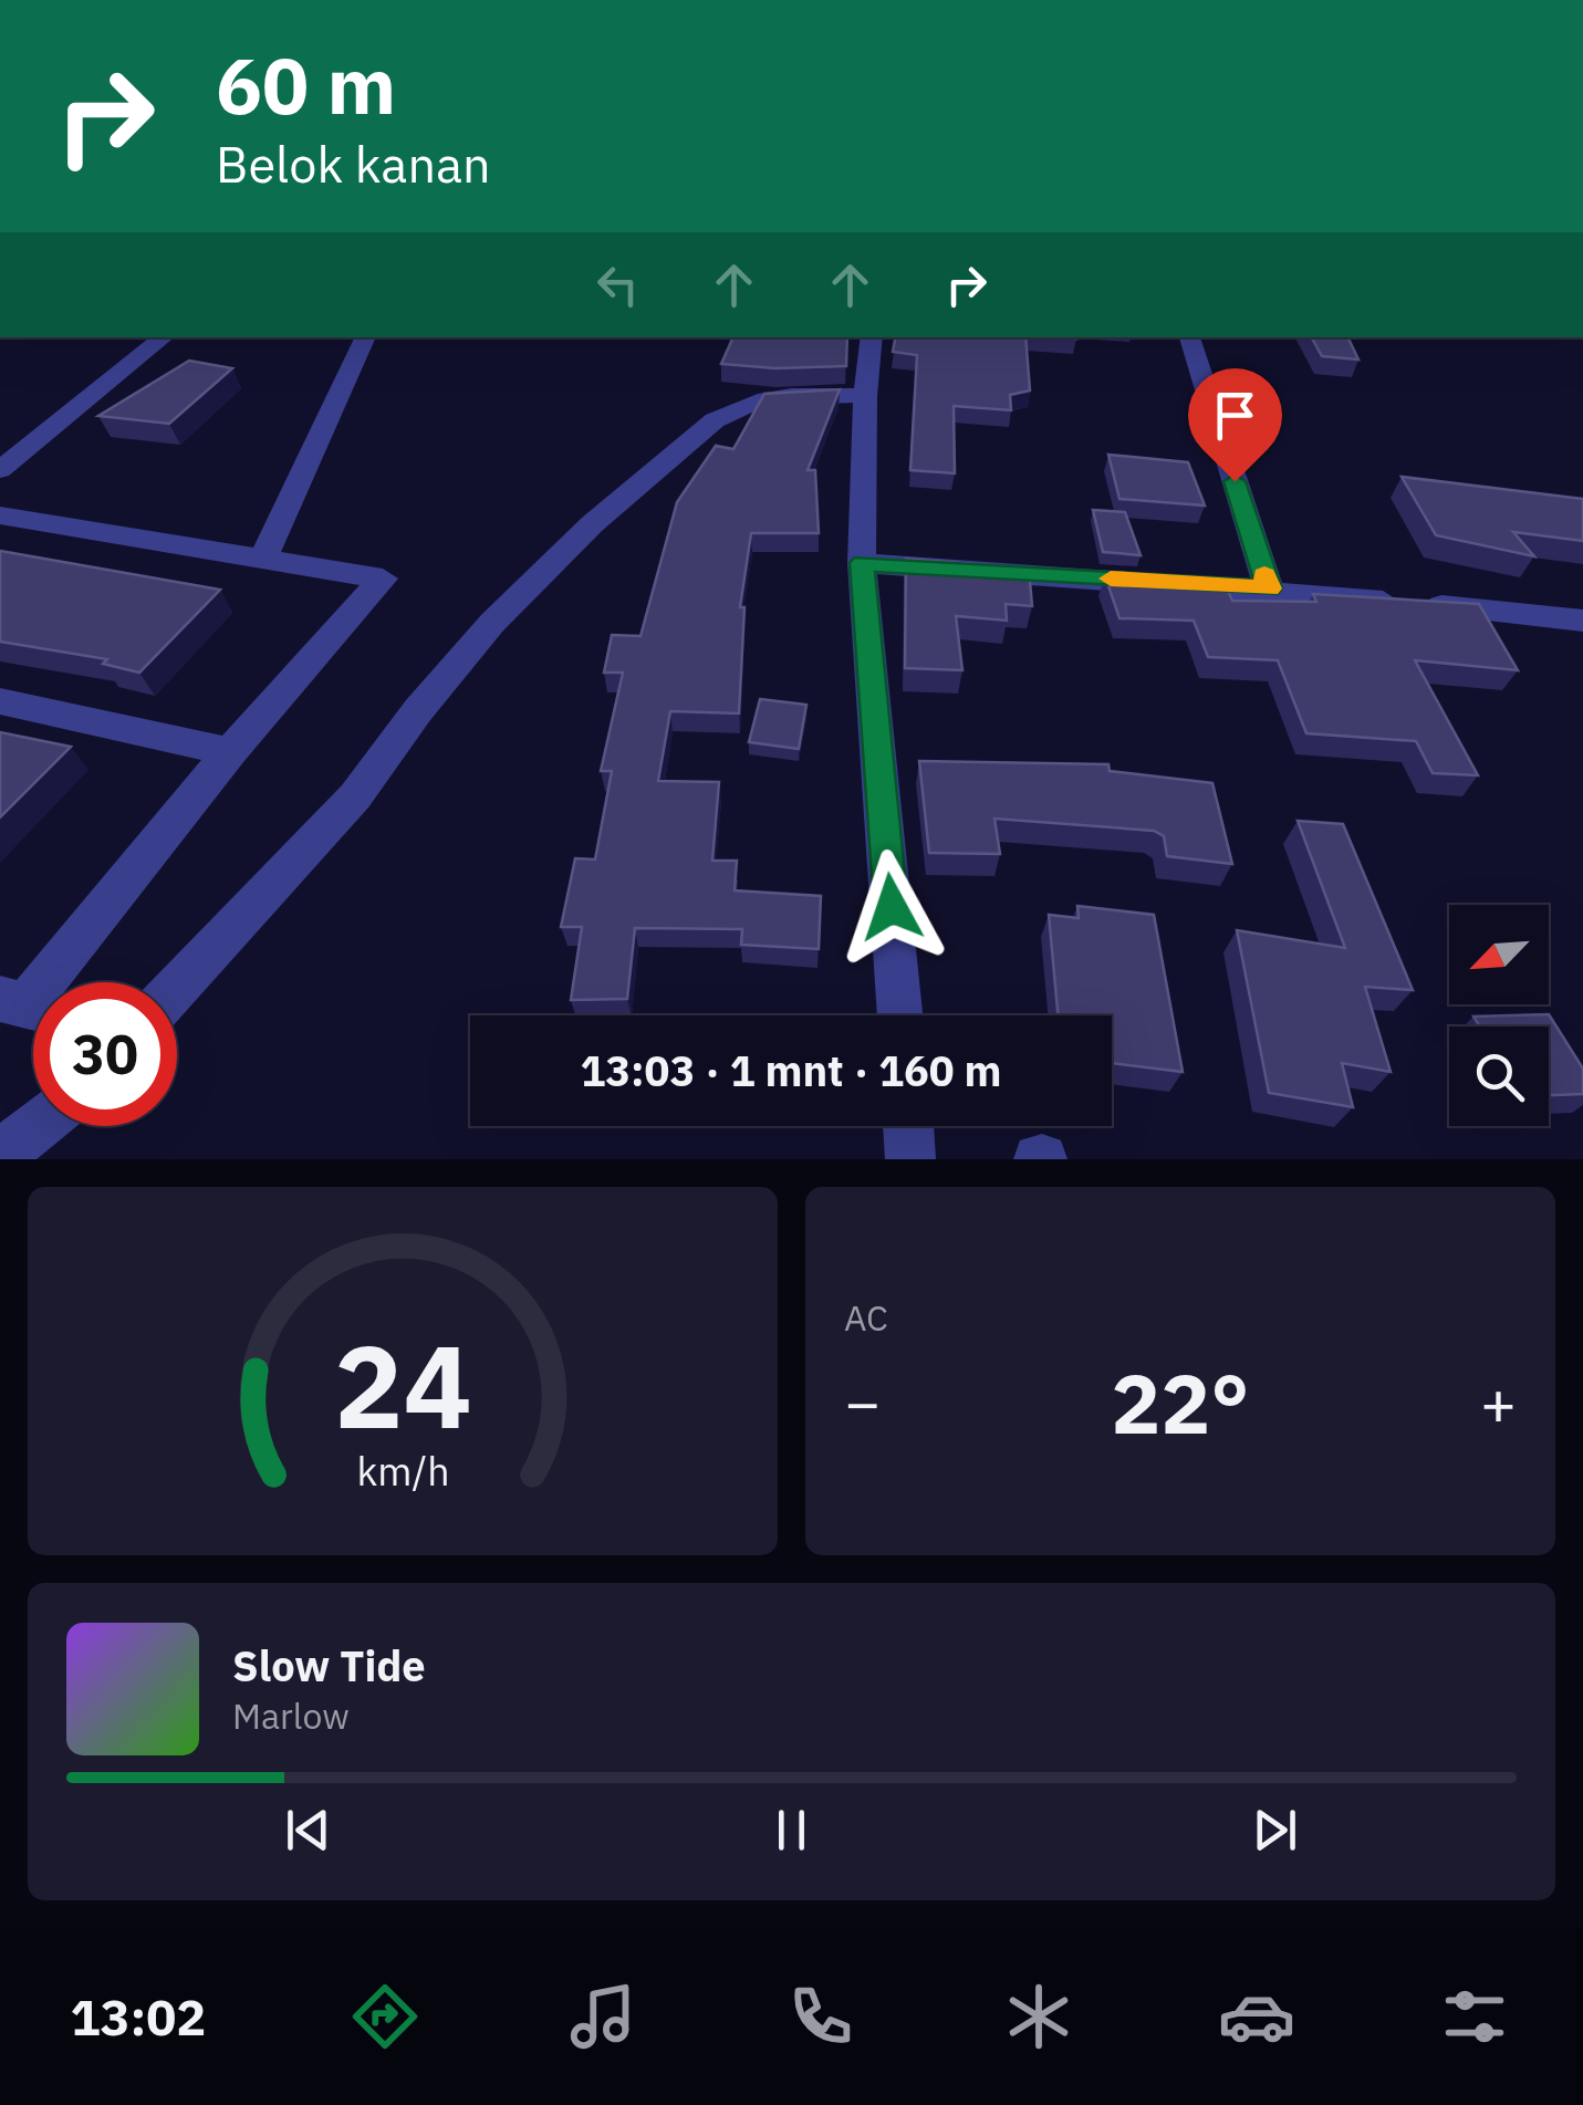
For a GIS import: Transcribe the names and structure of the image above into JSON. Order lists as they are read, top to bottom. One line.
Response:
{"north":"bottom left","page":{"turn":["60 m","Belok kanan"],"limit":"30","trip":"13:03 · 1 mnt · 160 m","tile":"AC","heat":["−","22°","+"],"song":["Slow Tide","Marlow"],"tabs":"13:02","gauge":["24","km/h"]}}
